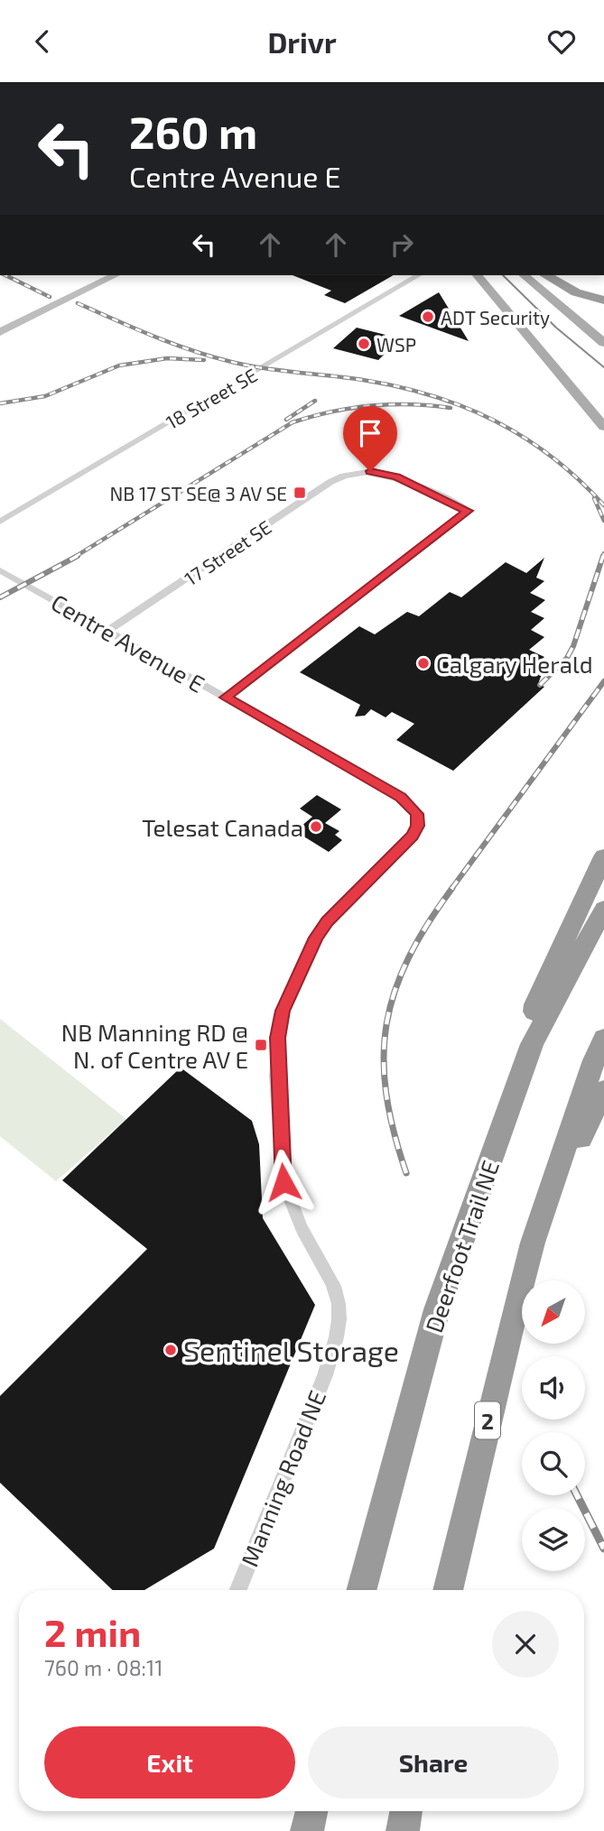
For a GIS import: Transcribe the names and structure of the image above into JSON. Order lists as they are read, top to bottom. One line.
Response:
{"streets":{"highway":["Deerfoot Trail NE","2"],"street":["18 Street SE","17 Street SE","Centre Avenue E","Manning Road NE"]},"crossings":[["17 Street SE","Centre Avenue E"],["Centre Avenue E","Manning Road NE"]],"places":{"other":["ADT Security","WSP","Calgary Herald","Telesat Canada","Sentinel Storage"],"transit":["NB 17 ST SE@ 3 AV SE","NB Manning RD @ N. of Centre AV E"]},"north":"bottom left","page":{"header":"Drivr","turn":["260 m","Centre Avenue E"],"heading":["2 min","760 m · 08:11"],"buttons":["Exit","Share"]}}
